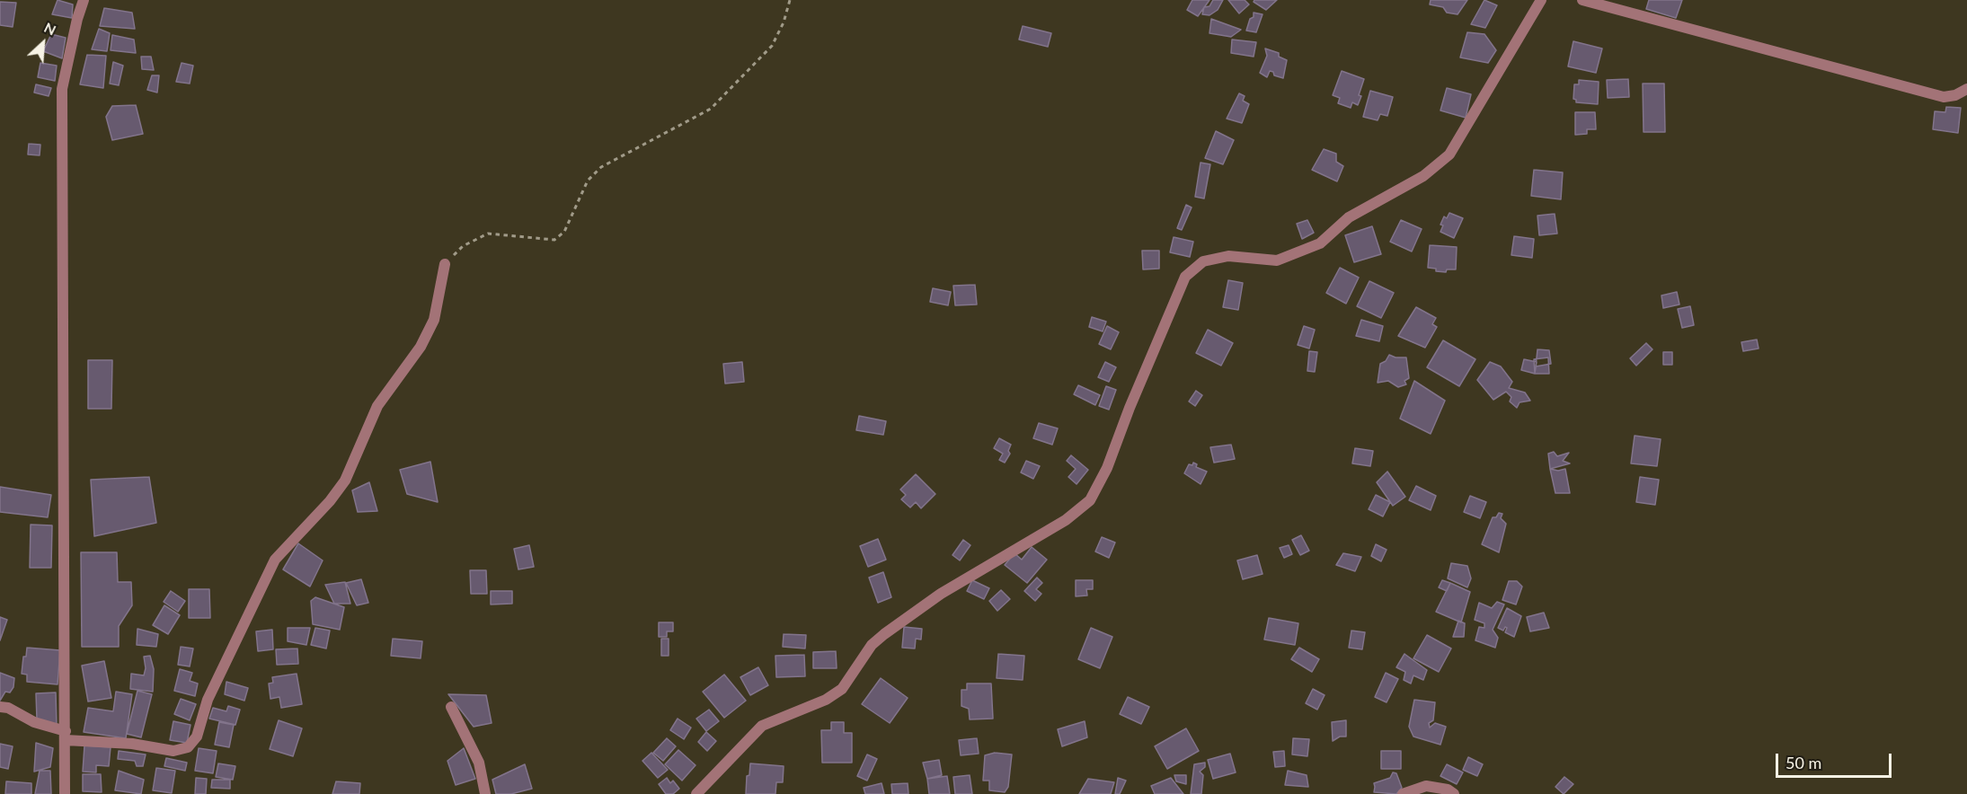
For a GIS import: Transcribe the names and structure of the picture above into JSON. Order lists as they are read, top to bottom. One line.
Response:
{"scale_bar":"50 m","north":"top right"}
